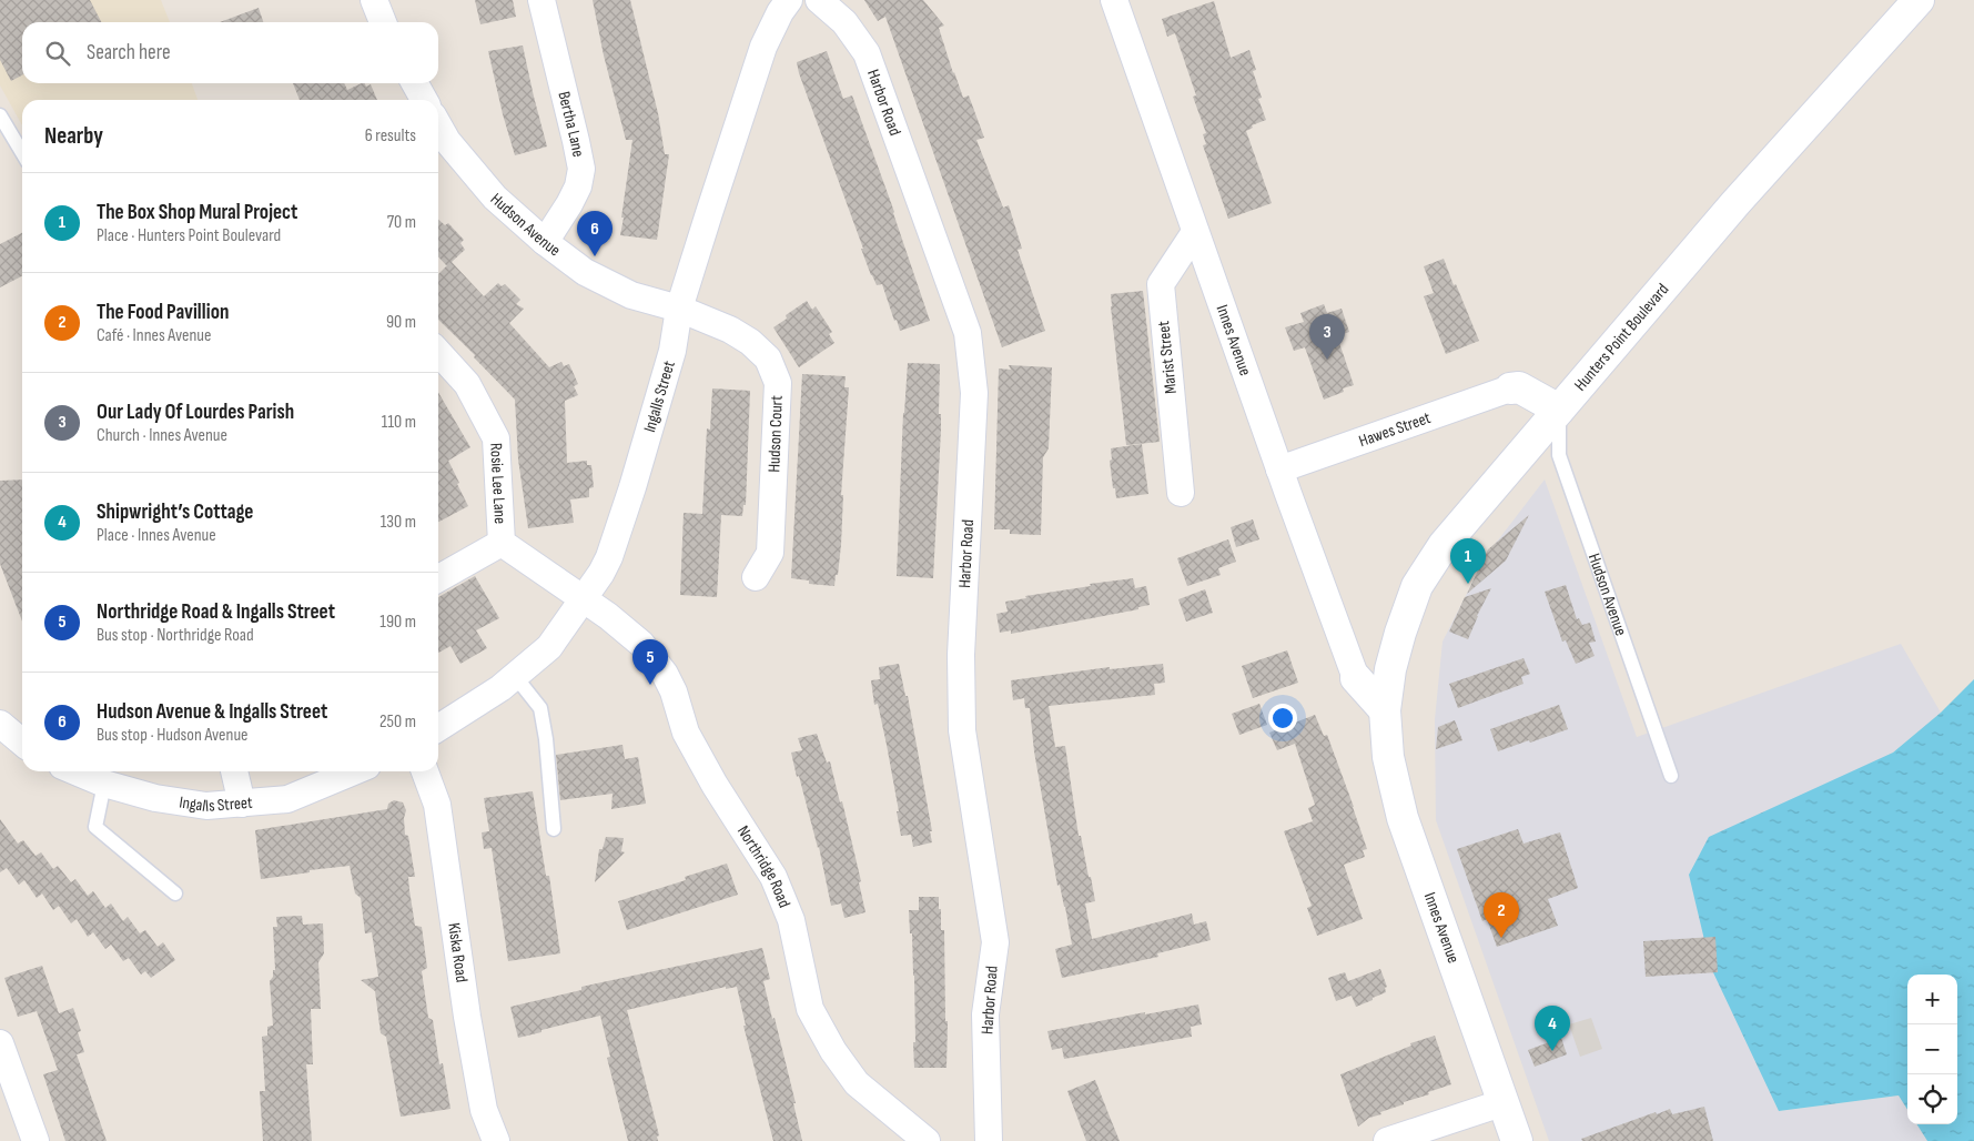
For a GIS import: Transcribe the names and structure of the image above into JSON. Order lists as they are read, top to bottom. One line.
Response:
{"streets":{"main road":["Hunters Point Boulevard","Innes Avenue"],"street":["Harbor Road","Bertha Lane","Hudson Avenue","Marist Street","Ingalls Street","Hawes Street","Hudson Court","Rosie Lee Lane","Northridge Road","Kiska Road"]},"crossings":[["Bertha Lane","Hudson Avenue"],["Hudson Avenue","Hunters Point Boulevard"],["Hudson Avenue","Ingalls Street"],["Hudson Avenue","Hudson Court"],["Hunters Point Boulevard","Innes Avenue"],["Innes Avenue","Marist Street"],["Innes Avenue","Hawes Street"],["Ingalls Street","Hudson Court"],["Ingalls Street","Rosie Lee Lane"],["Ingalls Street","Northridge Road"],["Rosie Lee Lane","Northridge Road"]],"page":{"search":"Search here","heading":["Nearby","6 results"],"list":[{"mark":"1","name":"The Box Shop Mural Project","note":"Place · Hunters Point Boulevard","value":"70 m"},{"mark":"2","name":"The Food Pavillion","note":"Café · Innes Avenue","value":"90 m"},{"mark":"3","name":"Our Lady Of Lourdes Parish","note":"Church · Innes Avenue","value":"110 m"},{"mark":"4","name":"Shipwright’s Cottage","note":"Place · Innes Avenue","value":"130 m"},{"mark":"5","name":"Northridge Road & Ingalls Street","note":"Bus stop · Northridge Road","value":"190 m"},{"mark":"6","name":"Hudson Avenue & Ingalls Street","note":"Bus stop · Hudson Avenue","value":"250 m"}],"pins":["6","3","1","5","2","4"],"map_buttons":["+","−"]}}
